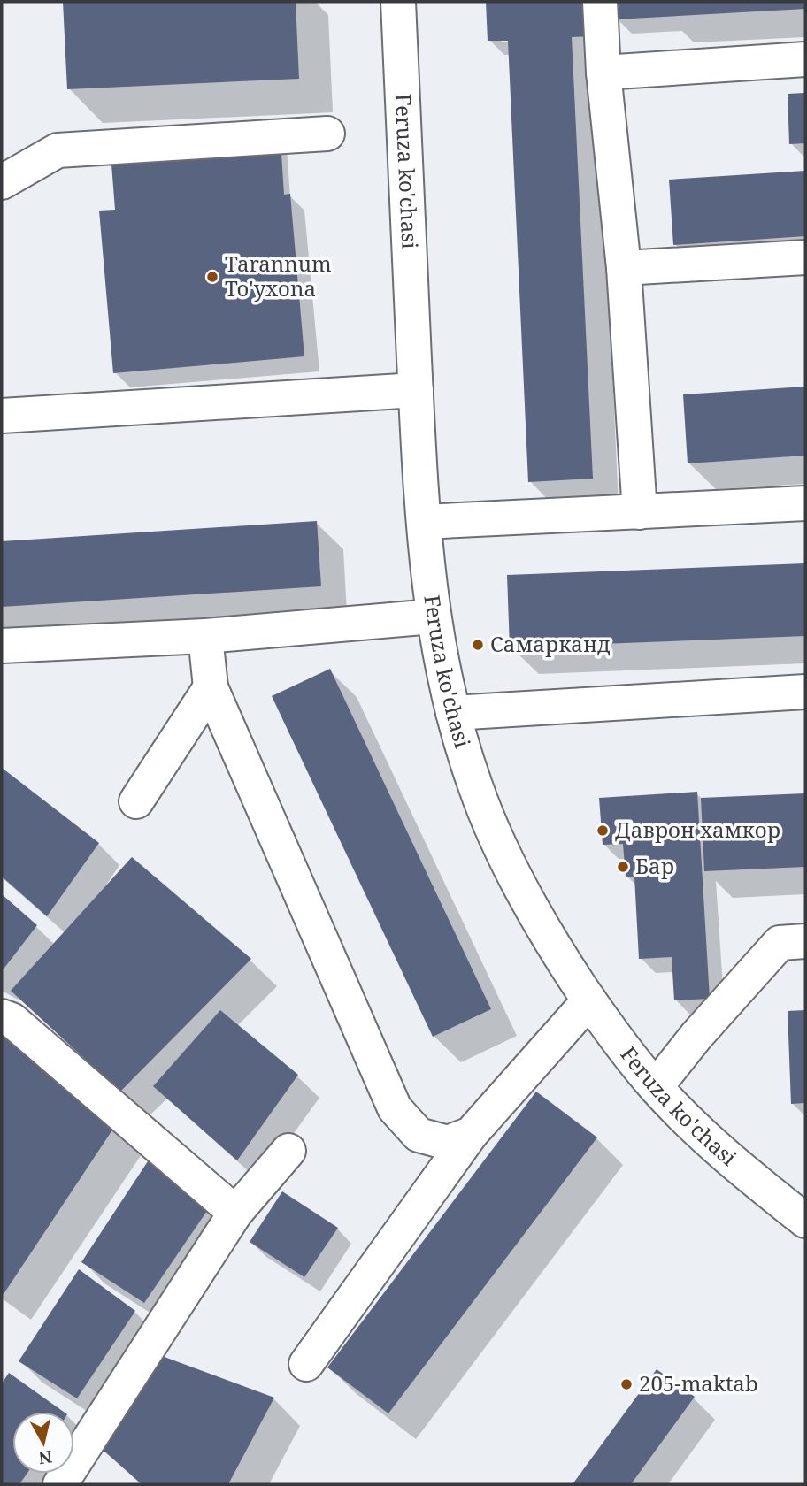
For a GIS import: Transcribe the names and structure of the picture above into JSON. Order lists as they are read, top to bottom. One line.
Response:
{"streets":{"street":["Feruza ko'chasi"]},"places":["Tarannum To'yxona","Самарканд","Даврон хамкор","Бар","205-maktab"],"north":"bottom"}
